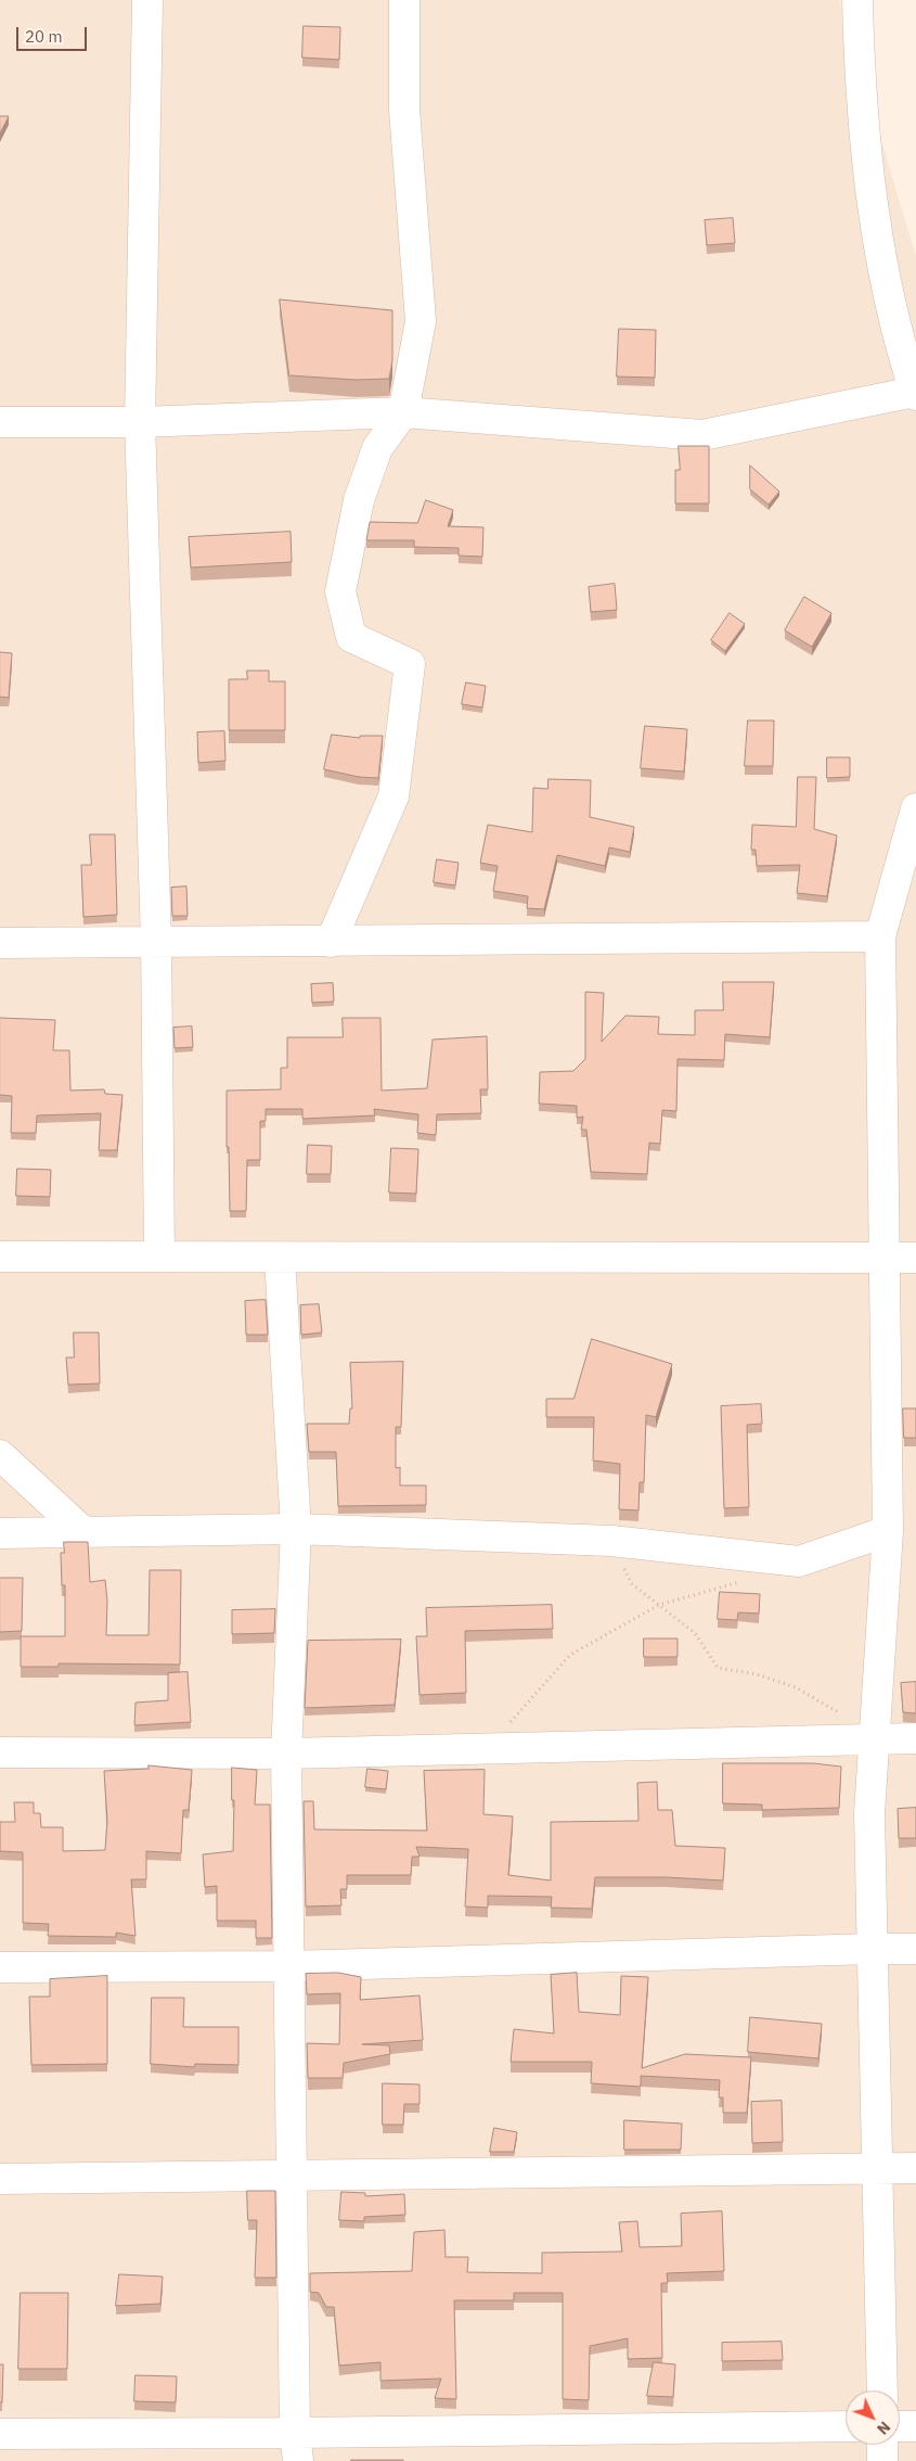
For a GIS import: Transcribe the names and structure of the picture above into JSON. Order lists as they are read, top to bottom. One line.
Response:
{"scale_bar":"20 m","north":"bottom right"}
